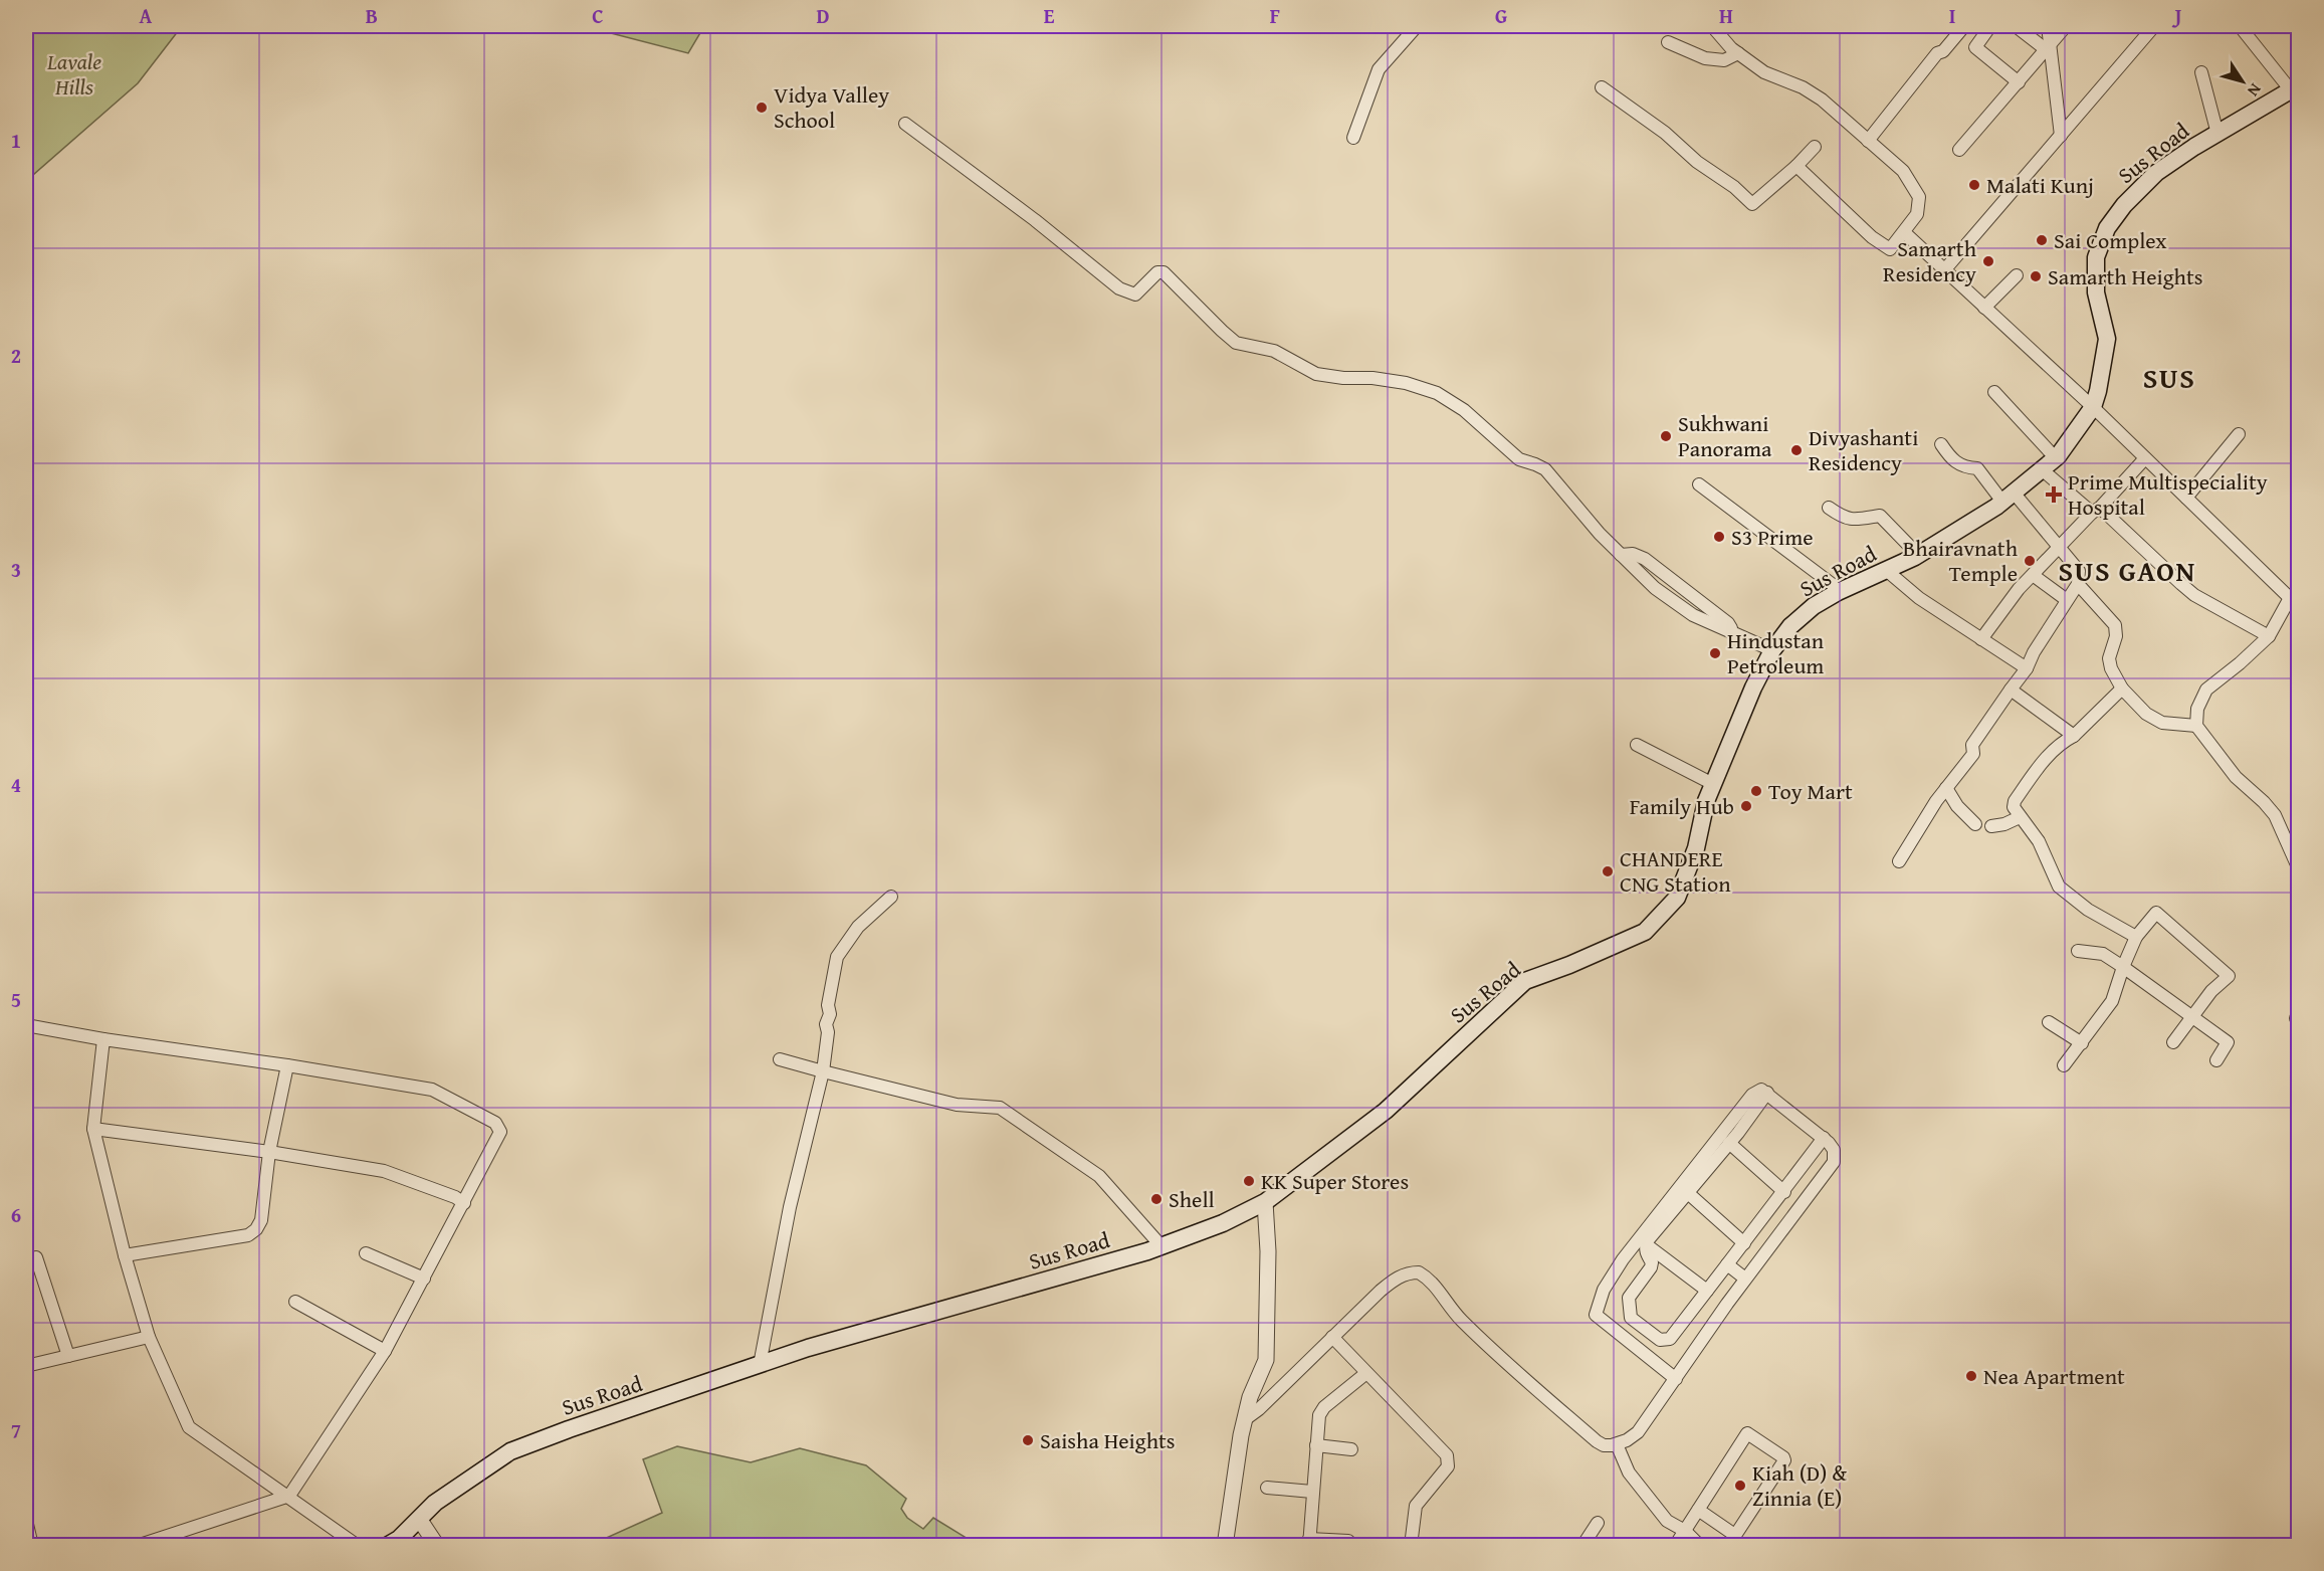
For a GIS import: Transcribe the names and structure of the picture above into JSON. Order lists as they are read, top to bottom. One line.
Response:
{"streets":{"main road":["Sus Road"]},"districts":["SUS","SUS GAON"],"parks":["Lavale Hills"],"places":{"other":["Vidya Valley School","Malati Kunj","Sai Complex","Samarth Residency","Samarth Heights","Sukhwani Panorama","Divyashanti Residency","S3 Prime","Bhairavnath Temple","Hindustan Petroleum","Toy Mart","Family Hub","CHANDERE CNG Station","KK Super Stores","Shell","Nea Apartment","Saisha Heights","Kiah (D) & Zinnia (E)"],"health":["Prime Multispeciality Hospital"]},"north":"bottom right","grid":{"columns":["A","B","C","D","E","F","G","H","I","J"],"rows":["1","2","3","4","5","6","7"]}}
